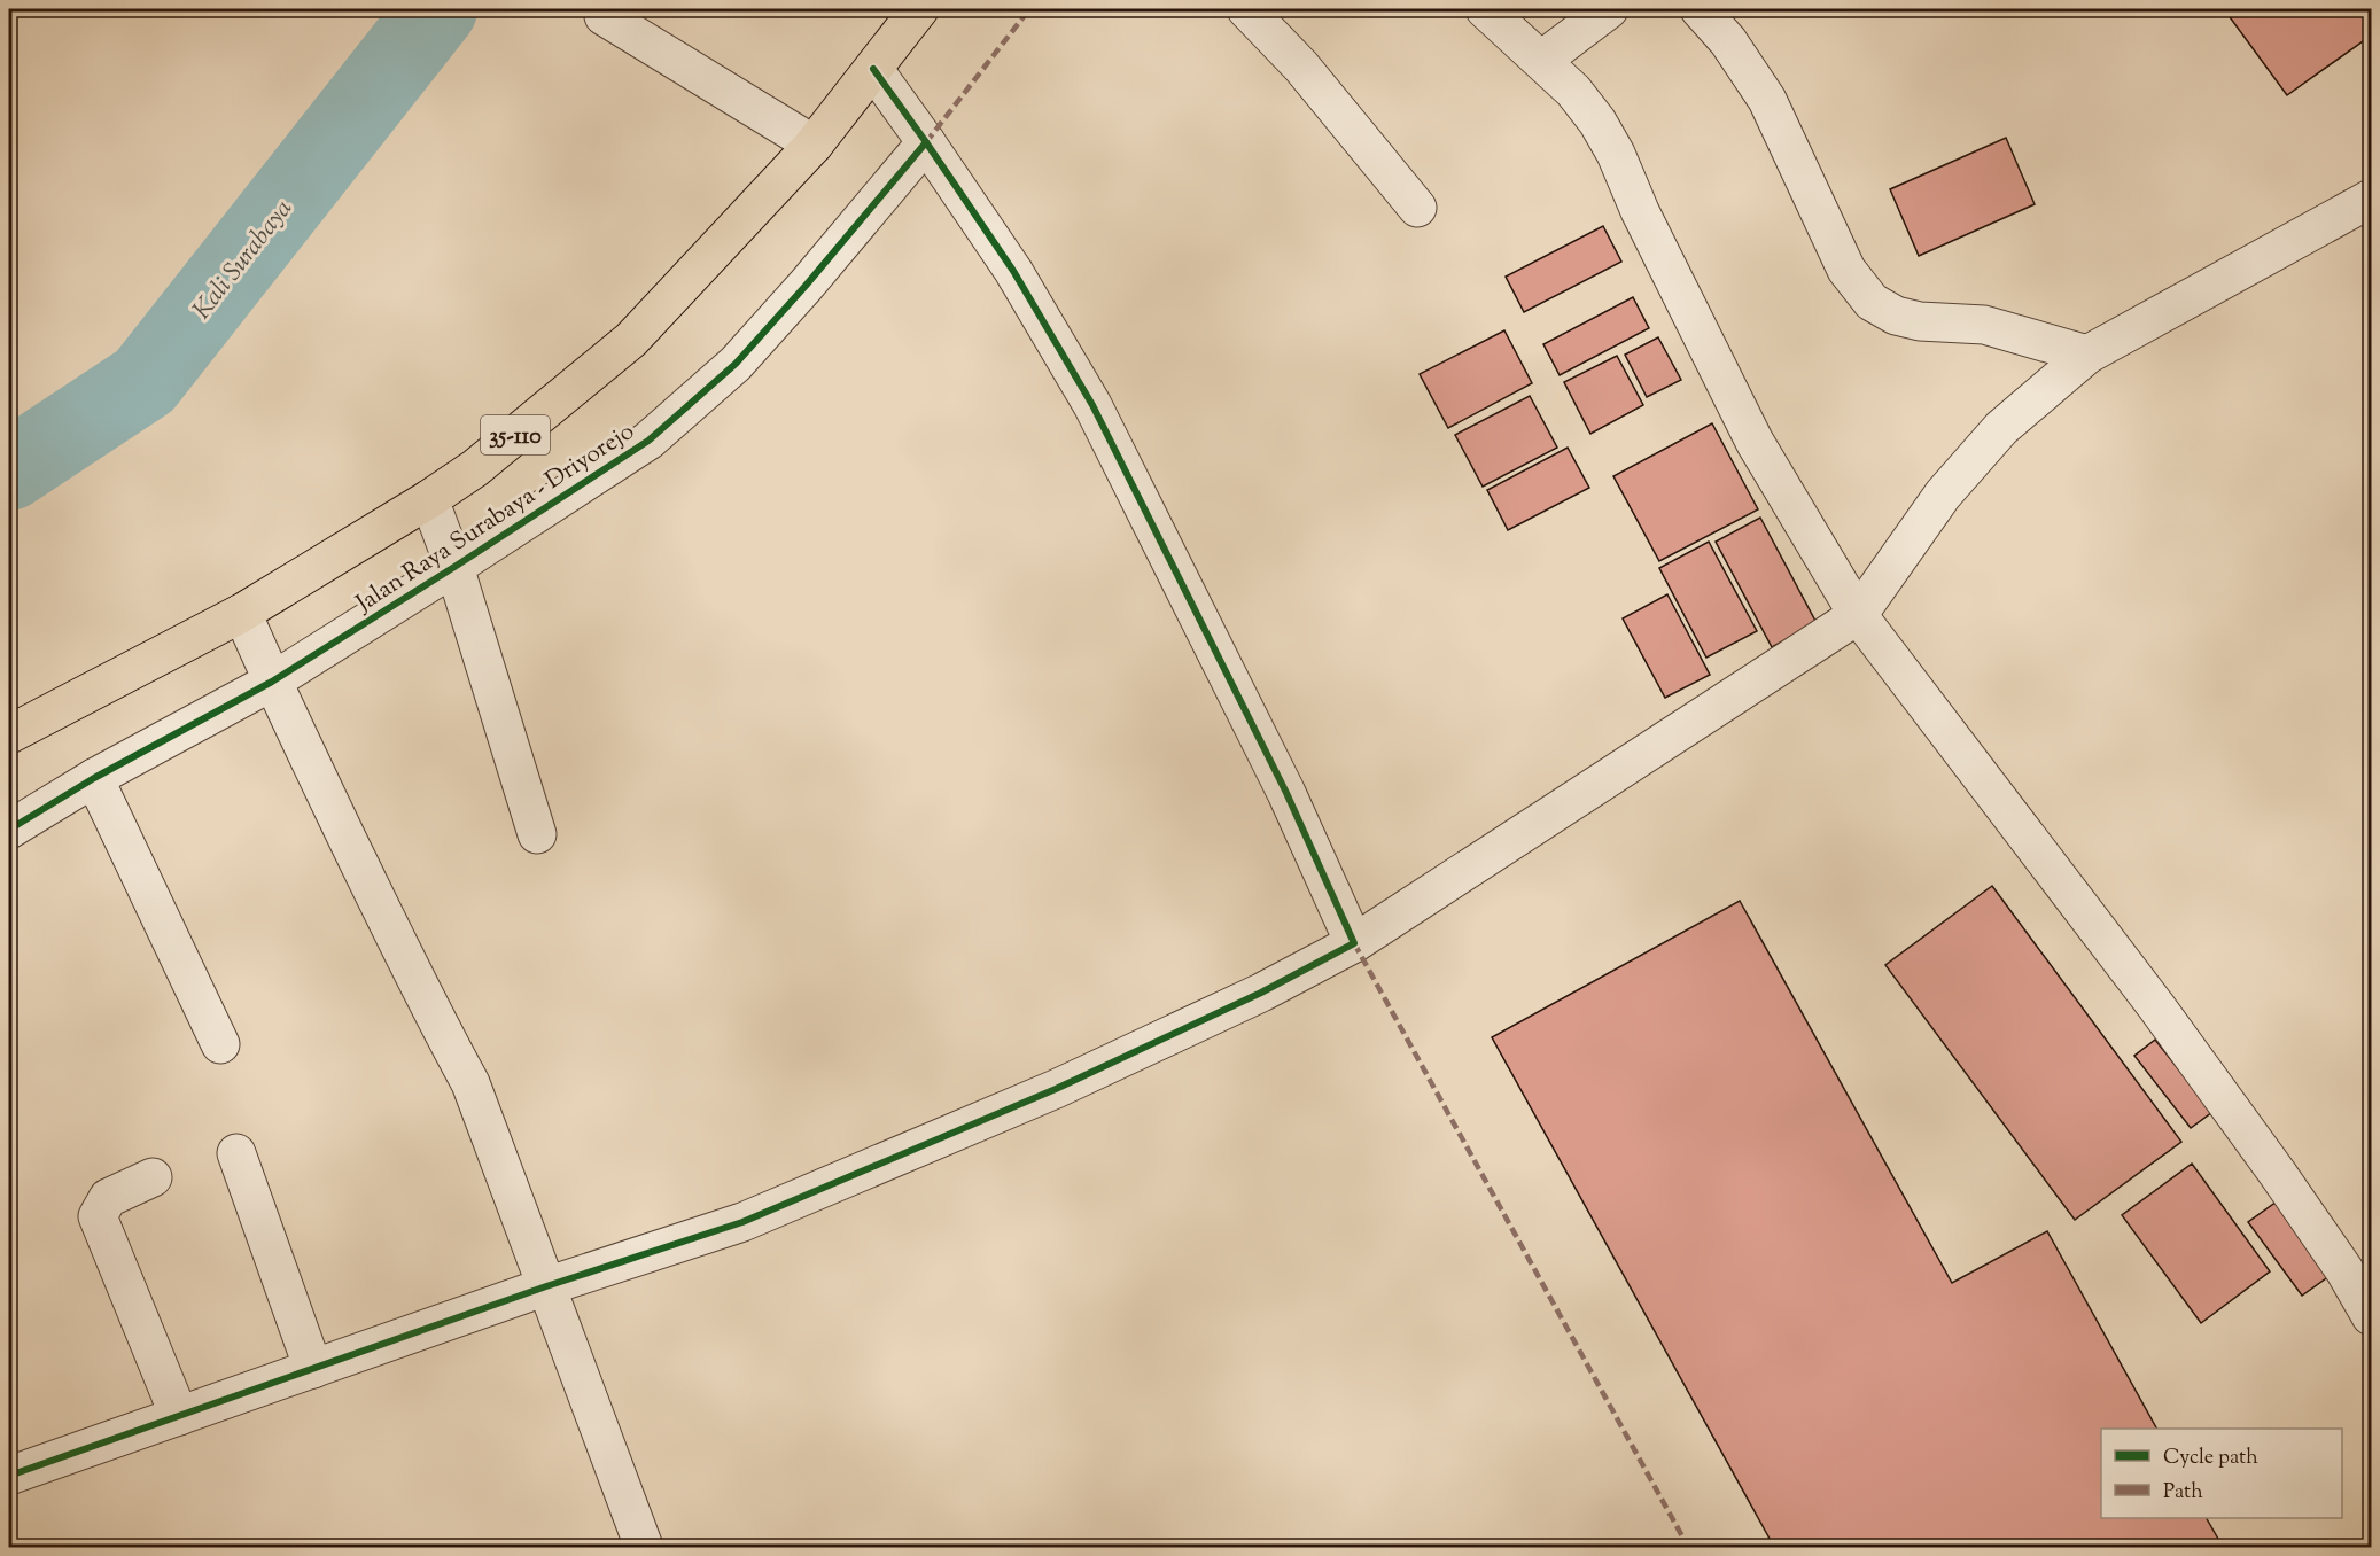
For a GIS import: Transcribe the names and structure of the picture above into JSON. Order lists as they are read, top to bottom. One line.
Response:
{"streets":{"main road":["35-110","Jalan Raya Surabaya - Driyorejo"]},"water":["Kali Surabaya"],"legend":["Cycle path","Path"]}
